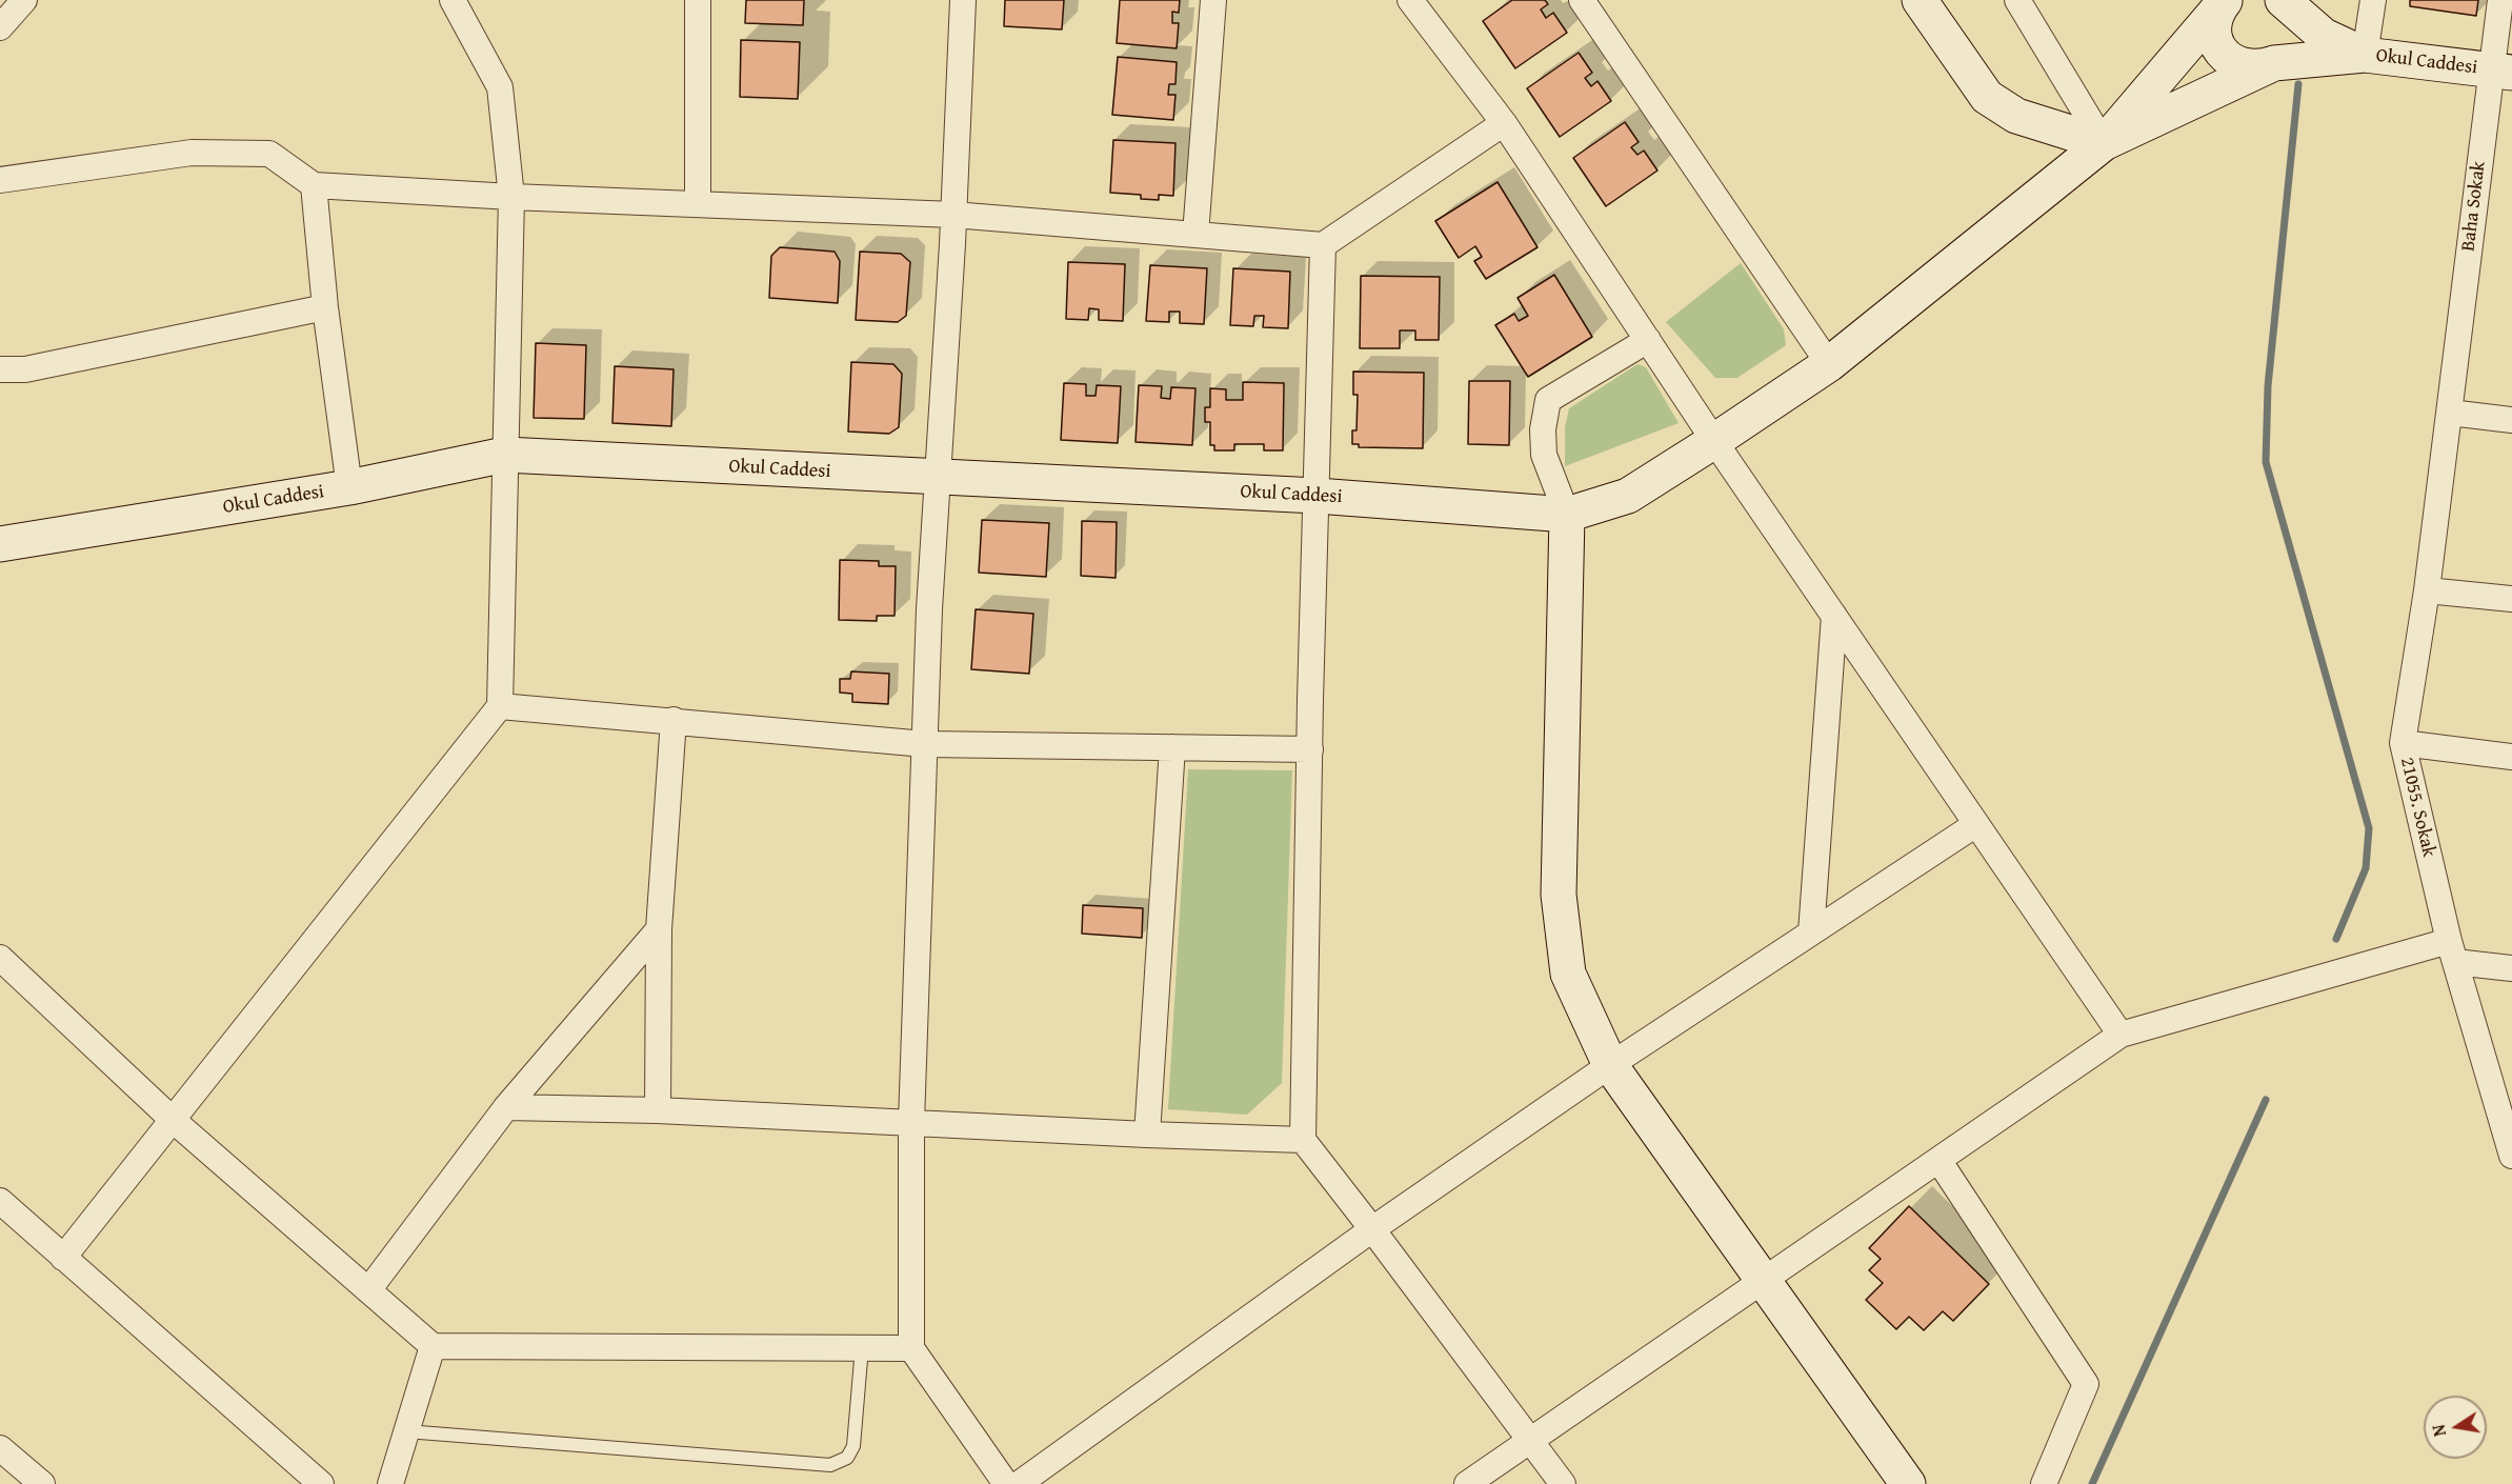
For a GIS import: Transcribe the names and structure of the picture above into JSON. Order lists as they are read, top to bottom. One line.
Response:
{"streets":{"street":["Okul Caddesi","Baha Sokak","21055. Sokak"]},"crossings":[["Okul Caddesi","Baha Sokak"],["Baha Sokak","21055. Sokak"]],"north":"left"}
